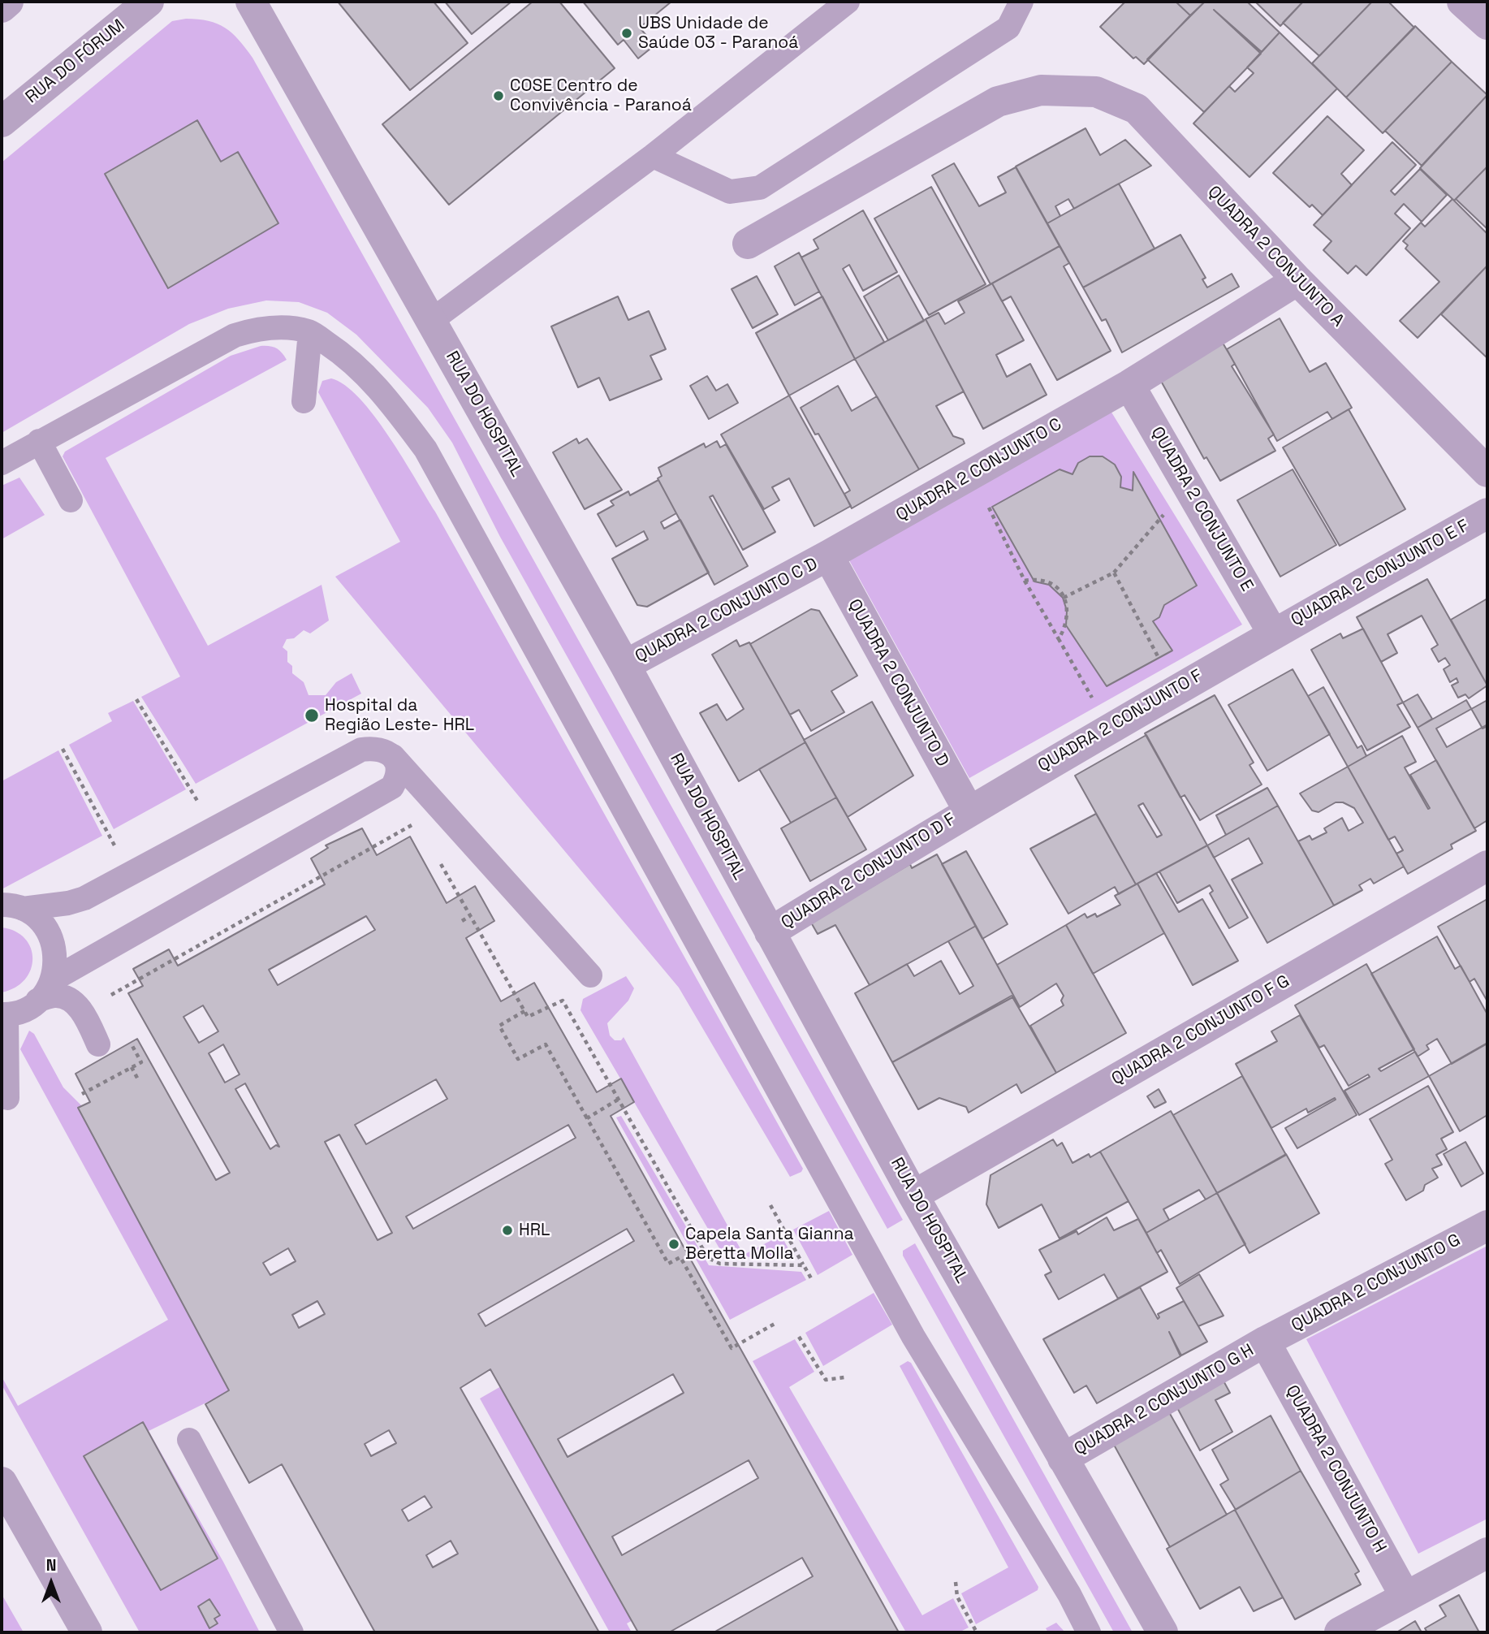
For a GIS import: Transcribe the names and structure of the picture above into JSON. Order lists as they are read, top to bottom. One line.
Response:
{"streets":{"street":["RUA DO FÓRUM","QUADRA 2 CONJUNTO A","RUA DO HOSPITAL","QUADRA 2 CONJUNTO C","QUADRA 2 CONJUNTO E","QUADRA 2 CONJUNTO E F","QUADRA 2 CONJUNTO C D","QUADRA 2 CONJUNTO D","QUADRA 2 CONJUNTO F","QUADRA 2 CONJUNTO D F","QUADRA 2 CONJUNTO F G","QUADRA 2 CONJUNTO G","QUADRA 2 CONJUNTO G H","QUADRA 2 CONJUNTO H"]},"crossings":[["QUADRA 2 CONJUNTO A","QUADRA 2 CONJUNTO C"],["RUA DO HOSPITAL","QUADRA 2 CONJUNTO C D"],["RUA DO HOSPITAL","QUADRA 2 CONJUNTO D F"],["RUA DO HOSPITAL","QUADRA 2 CONJUNTO F G"],["RUA DO HOSPITAL","QUADRA 2 CONJUNTO G H"],["QUADRA 2 CONJUNTO C","QUADRA 2 CONJUNTO E"],["QUADRA 2 CONJUNTO C","QUADRA 2 CONJUNTO C D"],["QUADRA 2 CONJUNTO C","QUADRA 2 CONJUNTO D"],["QUADRA 2 CONJUNTO E","QUADRA 2 CONJUNTO E F"],["QUADRA 2 CONJUNTO E","QUADRA 2 CONJUNTO F"],["QUADRA 2 CONJUNTO E F","QUADRA 2 CONJUNTO F"],["QUADRA 2 CONJUNTO C D","QUADRA 2 CONJUNTO D"],["QUADRA 2 CONJUNTO D","QUADRA 2 CONJUNTO F"],["QUADRA 2 CONJUNTO D","QUADRA 2 CONJUNTO D F"],["QUADRA 2 CONJUNTO F","QUADRA 2 CONJUNTO D F"],["QUADRA 2 CONJUNTO G","QUADRA 2 CONJUNTO G H"],["QUADRA 2 CONJUNTO G","QUADRA 2 CONJUNTO H"],["QUADRA 2 CONJUNTO G H","QUADRA 2 CONJUNTO H"]],"places":["UBS Unidade de Saúde 03 - Paranoá","COSE Centro de Convivência - Paranoá","Hospital da Região Leste- HRL","HRL","Capela Santa Gianna Beretta Molla"],"north":"top"}
